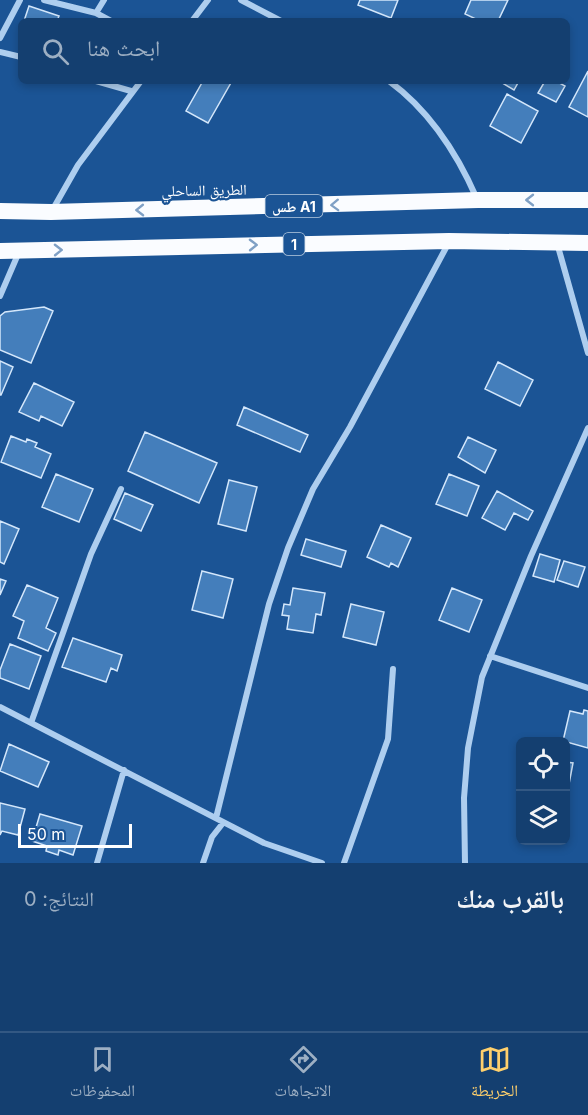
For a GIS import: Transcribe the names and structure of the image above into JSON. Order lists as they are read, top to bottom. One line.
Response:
{"streets":{"highway":["الطريق الساحلي","طس A1","1"]},"scale_bar":"50 m","page":{"search":"ابحث هنا","scale":"50 m","heading":["بالقرب منك","النتائج: 0"],"nav":["الخريطة","الاتجاهات","المحفوظات"]}}
